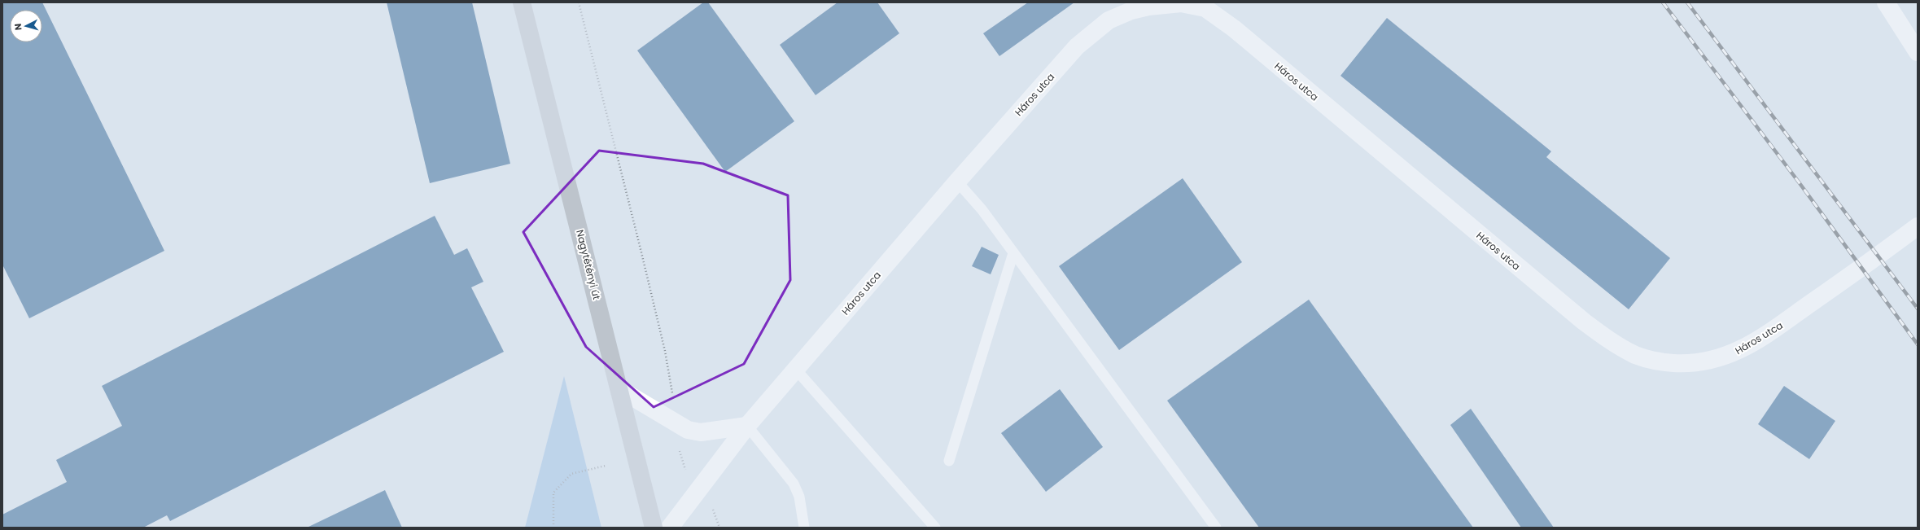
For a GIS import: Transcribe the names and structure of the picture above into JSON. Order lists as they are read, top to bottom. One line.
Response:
{"streets":{"main road":["Nagytétényi út"],"street":["Háros utca"]},"north":"left"}
